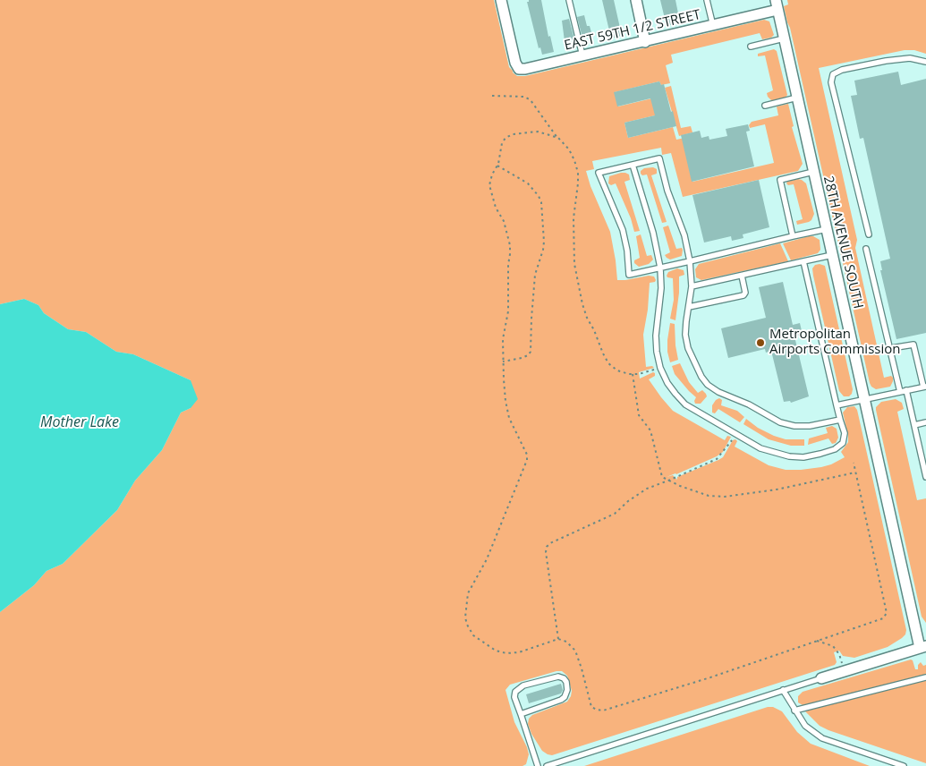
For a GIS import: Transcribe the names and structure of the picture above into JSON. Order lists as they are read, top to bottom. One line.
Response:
{"streets":{"street":["EAST 59TH 1/2 STREET","28TH AVENUE SOUTH"]},"crossings":[["EAST 59TH 1/2 STREET","28TH AVENUE SOUTH"]],"water":["Mother Lake"],"places":["Metropolitan Airports Commission"]}
